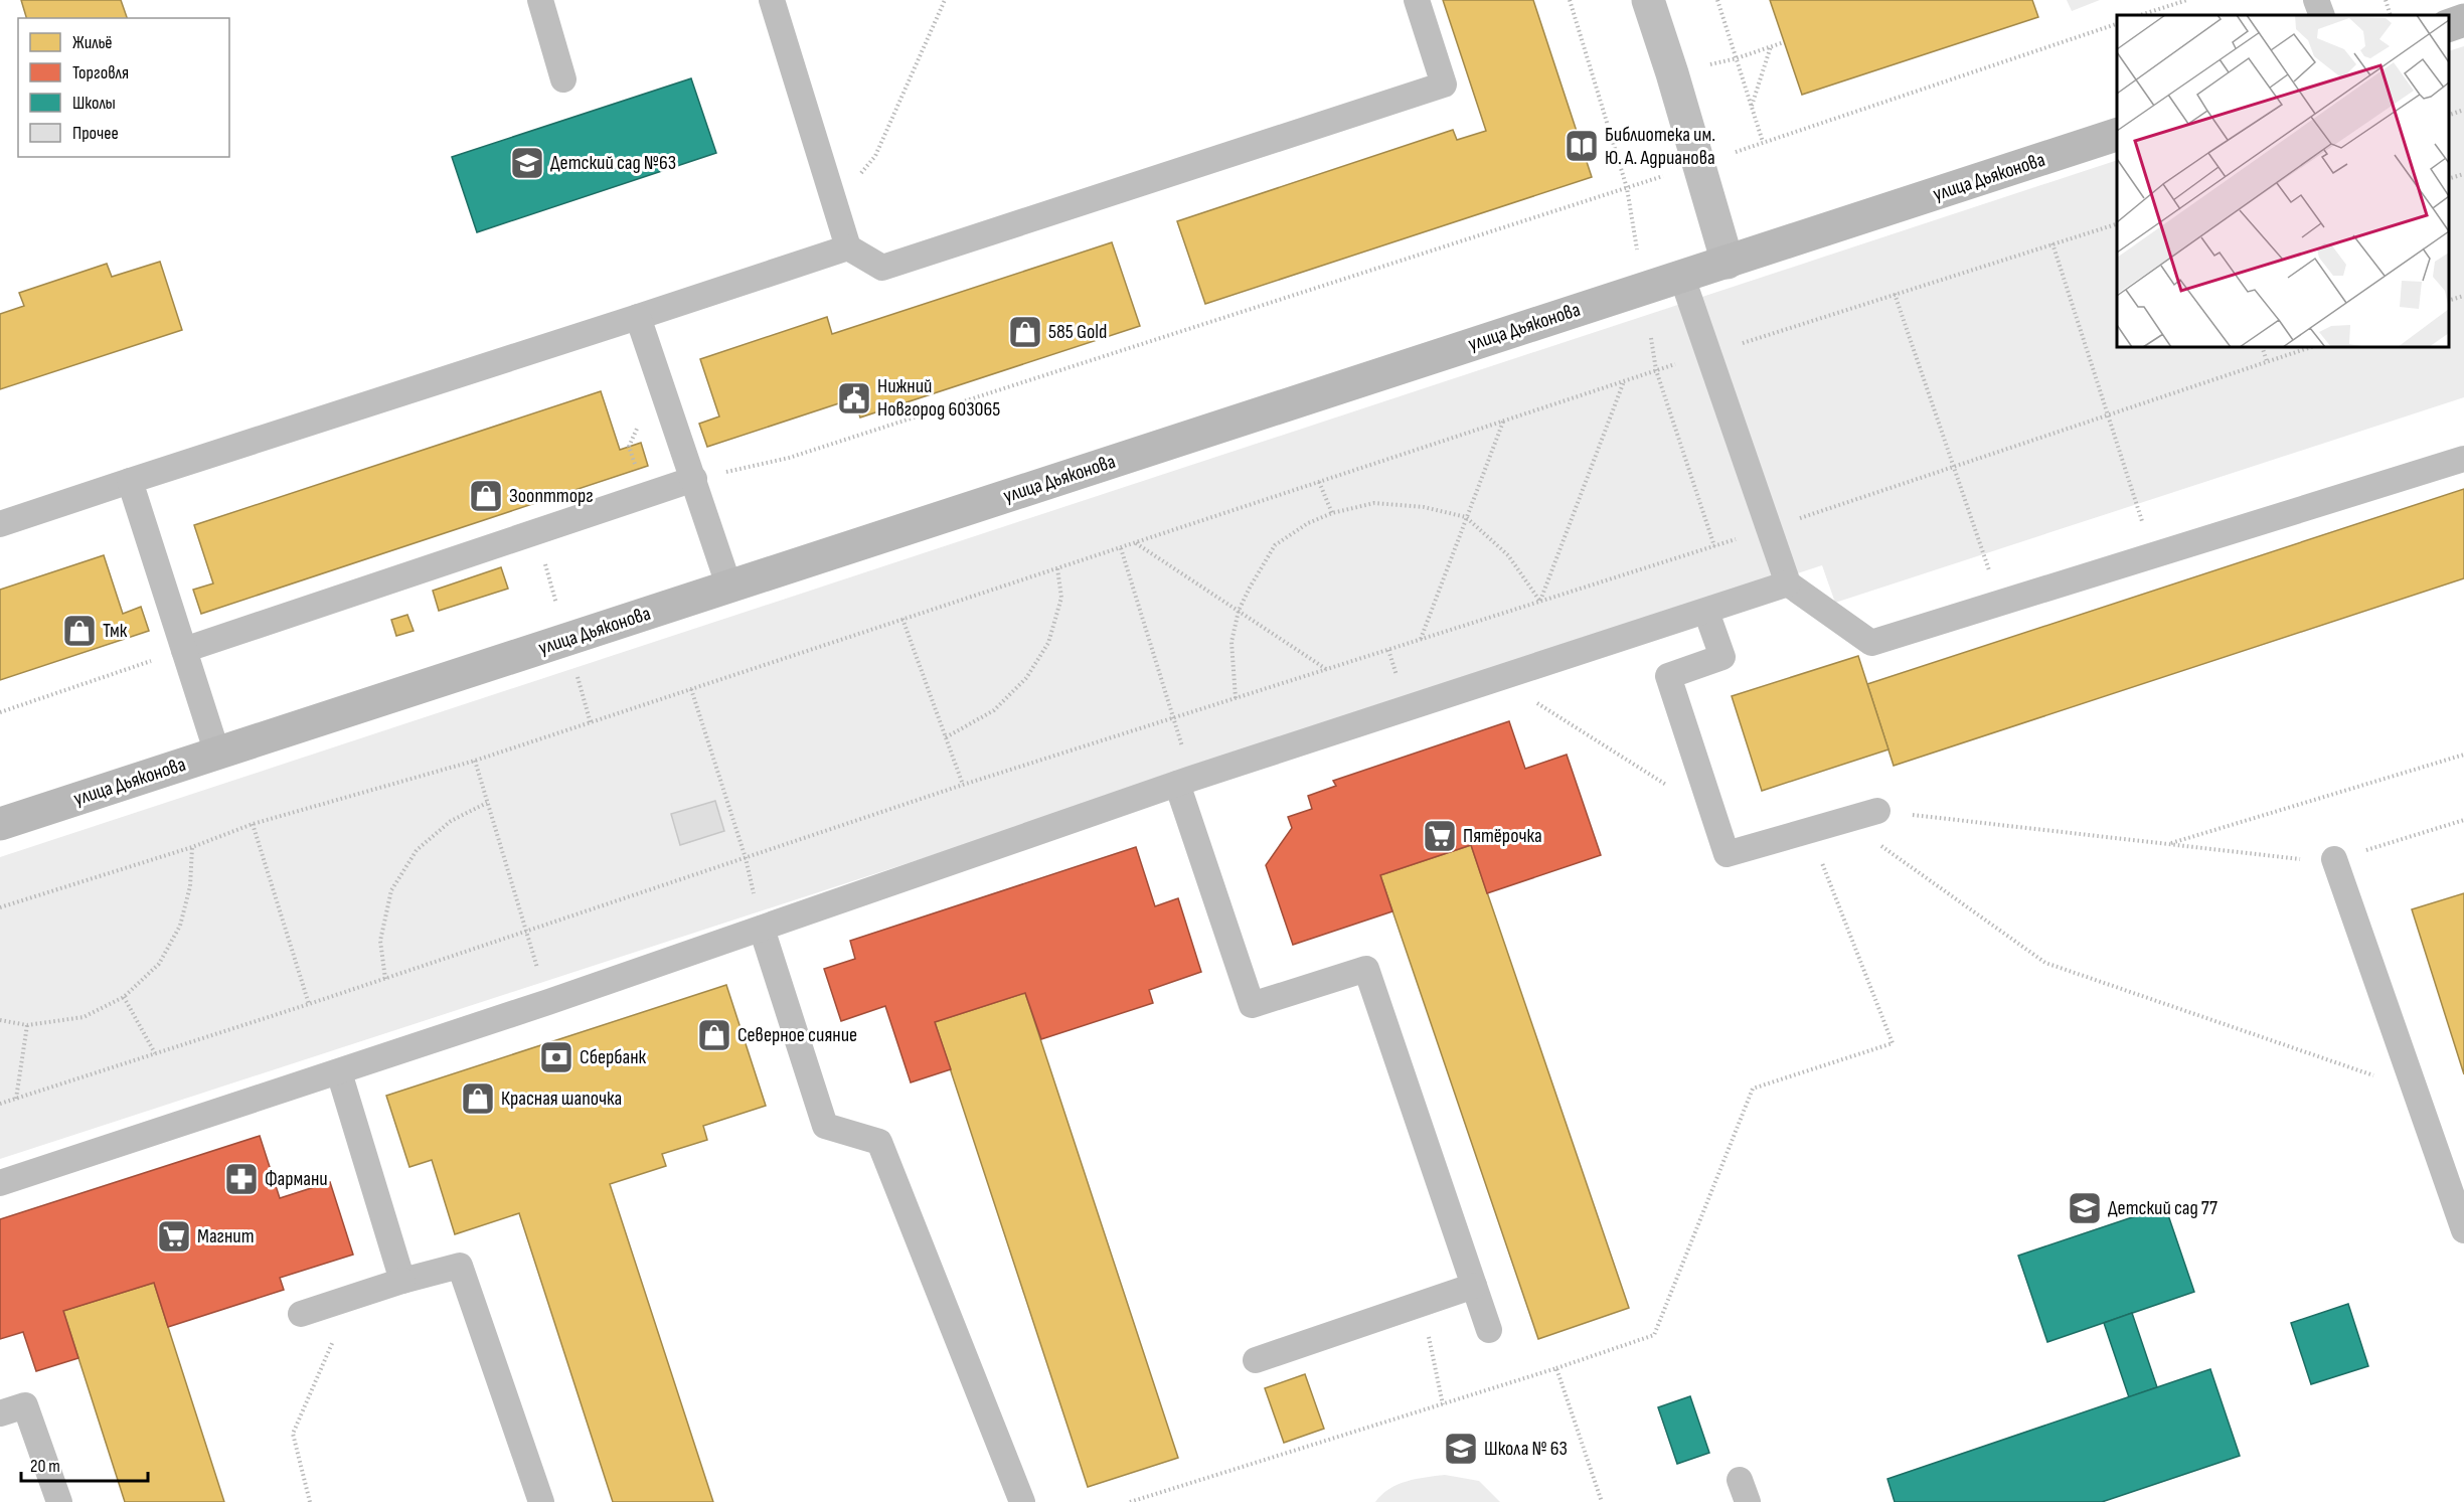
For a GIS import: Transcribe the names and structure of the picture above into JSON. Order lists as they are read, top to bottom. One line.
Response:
{"streets":{"main road":["улица Дьяконова"]},"places":{"library":["Библиотека им. Ю. А. Адрианова"],"school or university":["Детский сад №63","Детский сад 77","Школа № 63"],"shop":["585 Gold","Зооптторг","Тмк","Северное сияние","Красная шапочка"],"public building":["Нижний Новгород 603065"],"supermarket":["Пятёрочка","Магнит"],"bank":["Сбербанк"],"pharmacy":["Фармани"]},"legend":["Жильё","Торговля","Школы","Прочее"],"scale_bar":"20 m"}
